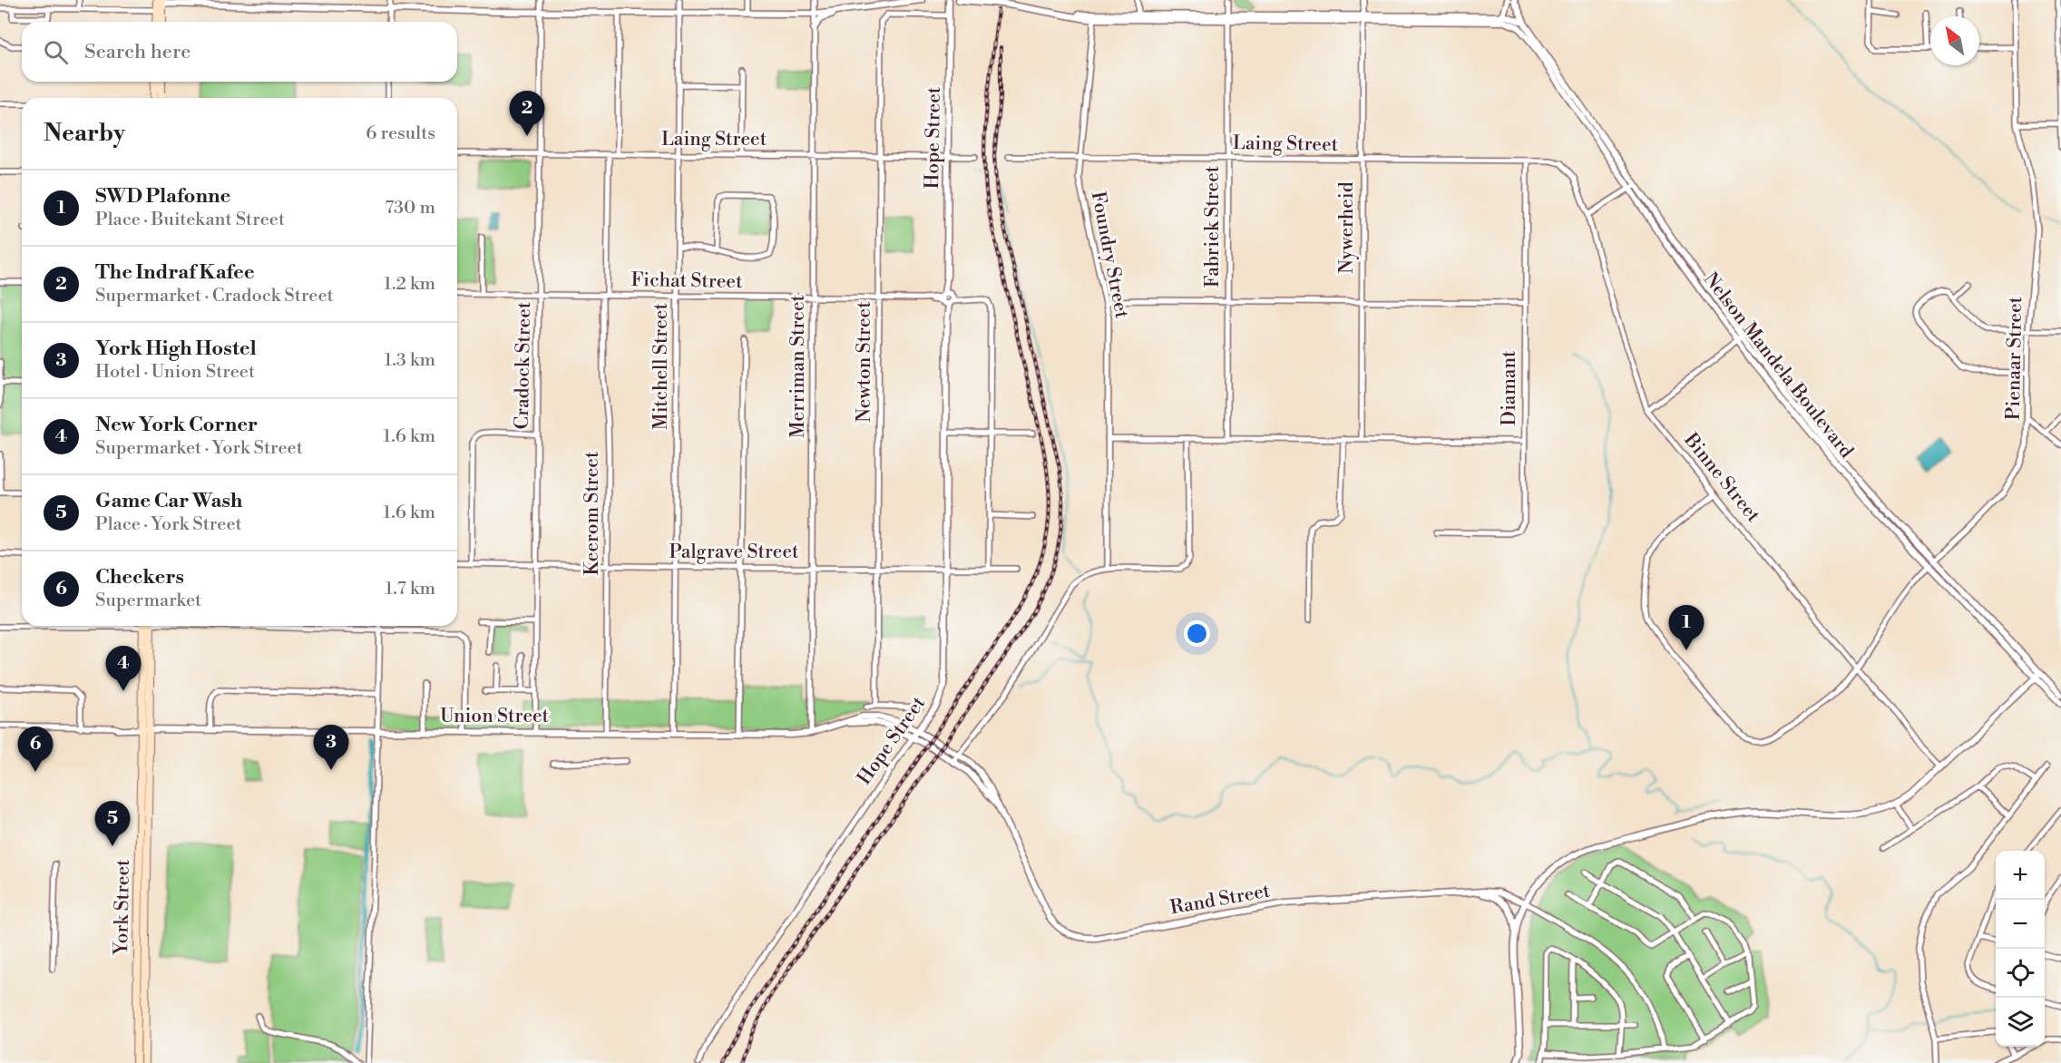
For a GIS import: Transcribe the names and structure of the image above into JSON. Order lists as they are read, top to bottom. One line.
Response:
{"streets":{"main road":["York Street"],"street":["Hope Street","Laing Street","Fabriek Street","Nywerheid","Foundry Street","Fichat Street","Pienaar Street","Newton Street","Cradock Street","Nelson Mandela Boulevard","Mitchell Street","Merriman Street","Diamant","Binne Street","Keerom Street","Palgrave Street","Union Street","Rand Street"]},"crossings":[["Hope Street","Laing Street"],["Hope Street","Fichat Street"],["Hope Street","Newton Street"],["Hope Street","Palgrave Street"],["Hope Street","Union Street"],["Laing Street","Fabriek Street"],["Laing Street","Nywerheid"],["Laing Street","Foundry Street"],["Laing Street","Newton Street"],["Laing Street","Cradock Street"],["Laing Street","Mitchell Street"],["Laing Street","Merriman Street"],["Laing Street","Diamant"],["Laing Street","Binne Street"],["Laing Street","Keerom Street"],["Fichat Street","Newton Street"],["Fichat Street","Cradock Street"],["Fichat Street","Mitchell Street"],["Fichat Street","Merriman Street"],["Fichat Street","Keerom Street"],["Pienaar Street","Nelson Mandela Boulevard"],["Pienaar Street","Binne Street"],["Newton Street","Palgrave Street"],["Cradock Street","Palgrave Street"],["Cradock Street","Union Street"],["Mitchell Street","Palgrave Street"],["Mitchell Street","Union Street"],["Merriman Street","Palgrave Street"],["Merriman Street","Union Street"],["Keerom Street","Palgrave Street"],["Keerom Street","Union Street"],["Union Street","Rand Street"],["Union Street","York Street"]],"north":"top left","page":{"search":"Search here","pins":["2","1","4","3","6","5"],"heading":["Nearby","6 results"],"list":[{"mark":"1","name":"SWD Plafonne","note":"Place · Buitekant Street","value":"730 m"},{"mark":"2","name":"The Indraf Kafee","note":"Supermarket · Cradock Street","value":"1.2 km"},{"mark":"3","name":"York High Hostel","note":"Hotel · Union Street","value":"1.3 km"},{"mark":"4","name":"New York Corner","note":"Supermarket · York Street","value":"1.6 km"},{"mark":"5","name":"Game Car Wash","note":"Place · York Street","value":"1.6 km"},{"mark":"6","name":"Checkers","note":"Supermarket","value":"1.7 km"}],"map_buttons":["+","−"]}}
